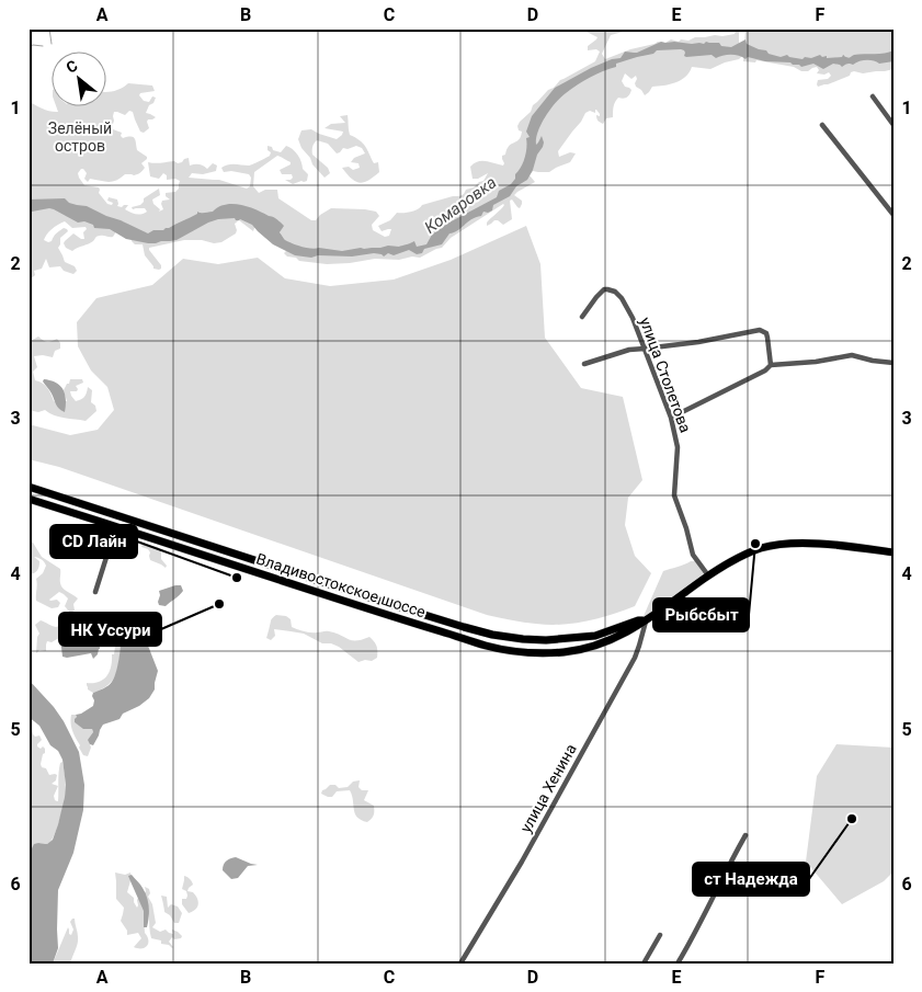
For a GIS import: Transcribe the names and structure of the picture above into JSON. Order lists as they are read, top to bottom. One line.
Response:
{"streets":{"highway":["Владивостокское шоссе"],"street":["улица Столетова","улица Хенина"]},"crossings":[["улица Столетова","Владивостокское шоссе"],["Владивостокское шоссе","улица Хенина"]],"water":["Комаровка"],"parks":["Зелёный остров"],"places":["Рыбсбыт","CD Лайн","НК Уссури","ст Надежда"],"north":"top left","grid":{"columns":["A","B","C","D","E","F"],"rows":["1","2","3","4","5","6"]}}
